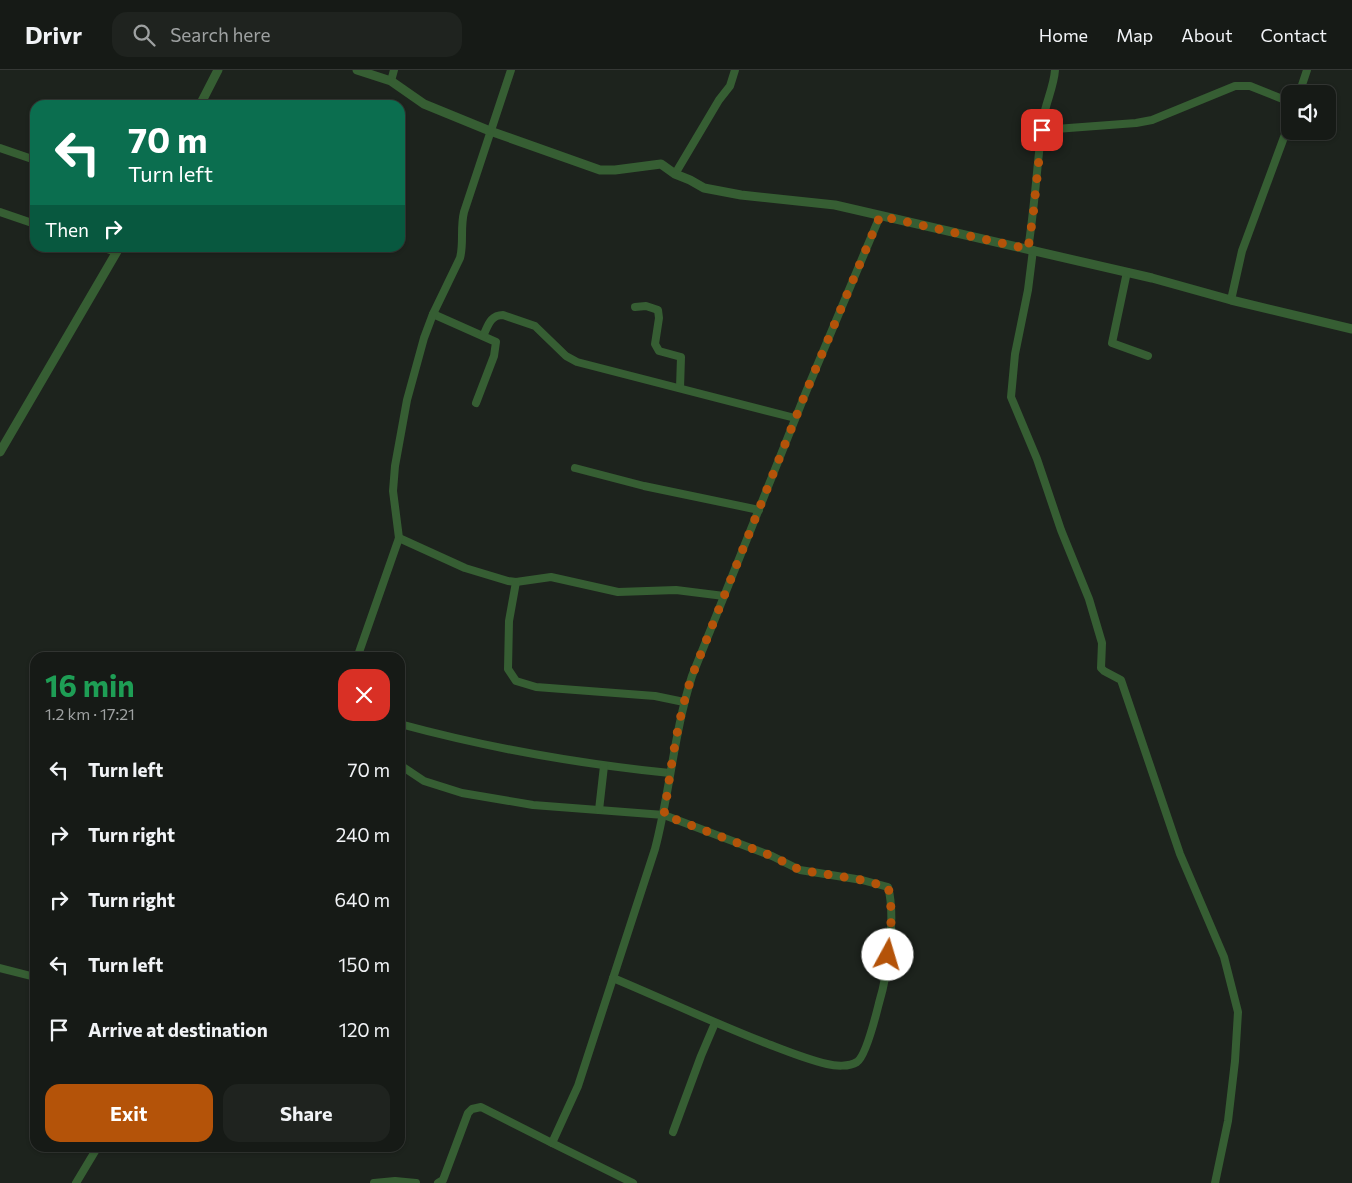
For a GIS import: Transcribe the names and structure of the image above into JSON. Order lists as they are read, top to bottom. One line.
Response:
{"page":{"header":"Drivr","search":"Search here","nav":["Home","Map","About","Contact"],"turn":["70 m","Turn left"],"then":"Then","heading":["16 min","1.2 km · 17:21"],"list":[{"name":"Turn left","value":"70 m"},{"name":"Turn right","value":"240 m"},{"name":"Turn right","value":"640 m"},{"name":"Turn left","value":"150 m"},{"name":"Arrive at destination","value":"120 m"}],"buttons":["Exit","Share"]}}
